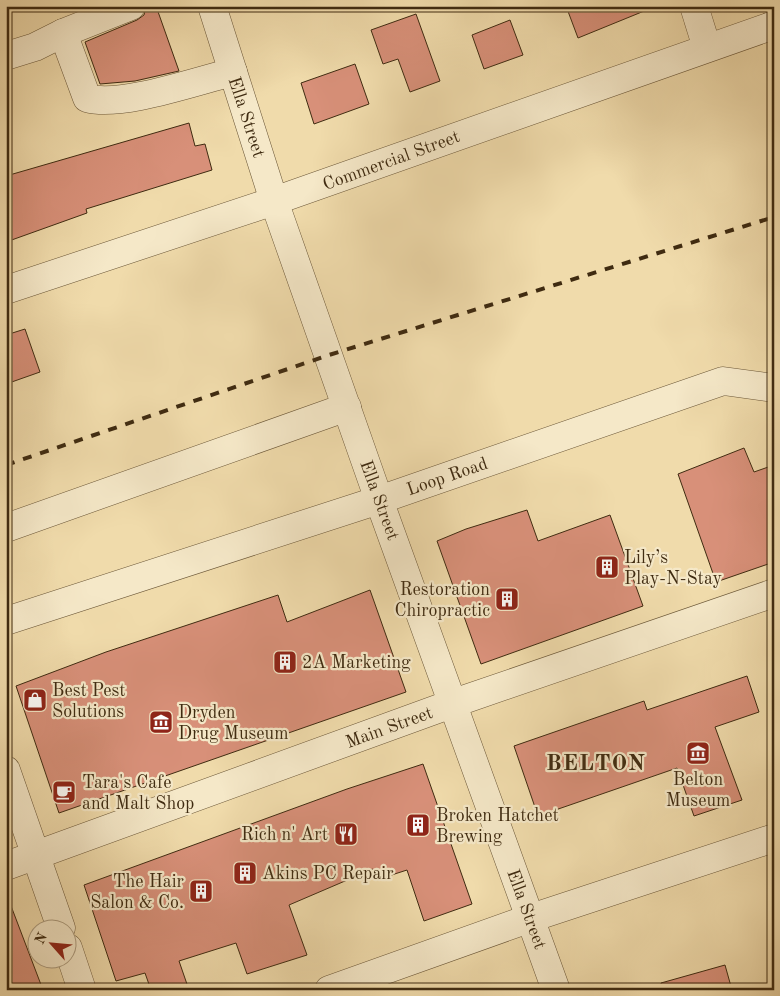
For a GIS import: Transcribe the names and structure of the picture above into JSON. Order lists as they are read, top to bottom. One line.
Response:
{"streets":{"street":["Ella Street","Commercial Street","Loop Road","Main Street"]},"crossings":[["Ella Street","Commercial Street"],["Ella Street","Loop Road"],["Ella Street","Main Street"]],"districts":["BELTON"],"places":{"building":["Lily’s Play-N-Stay","Restoration Chiropractic","2A Marketing","Broken Hatchet Brewing","Akins PC Repair","The Hair Salon & Co."],"shop":["Best Pest Solutions"],"museum":["Dryden Drug Museum","Belton Museum"],"cafe":["Tara's Cafe and Malt Shop"],"restaurant":["Rich n' Art"]},"north":"top left"}
